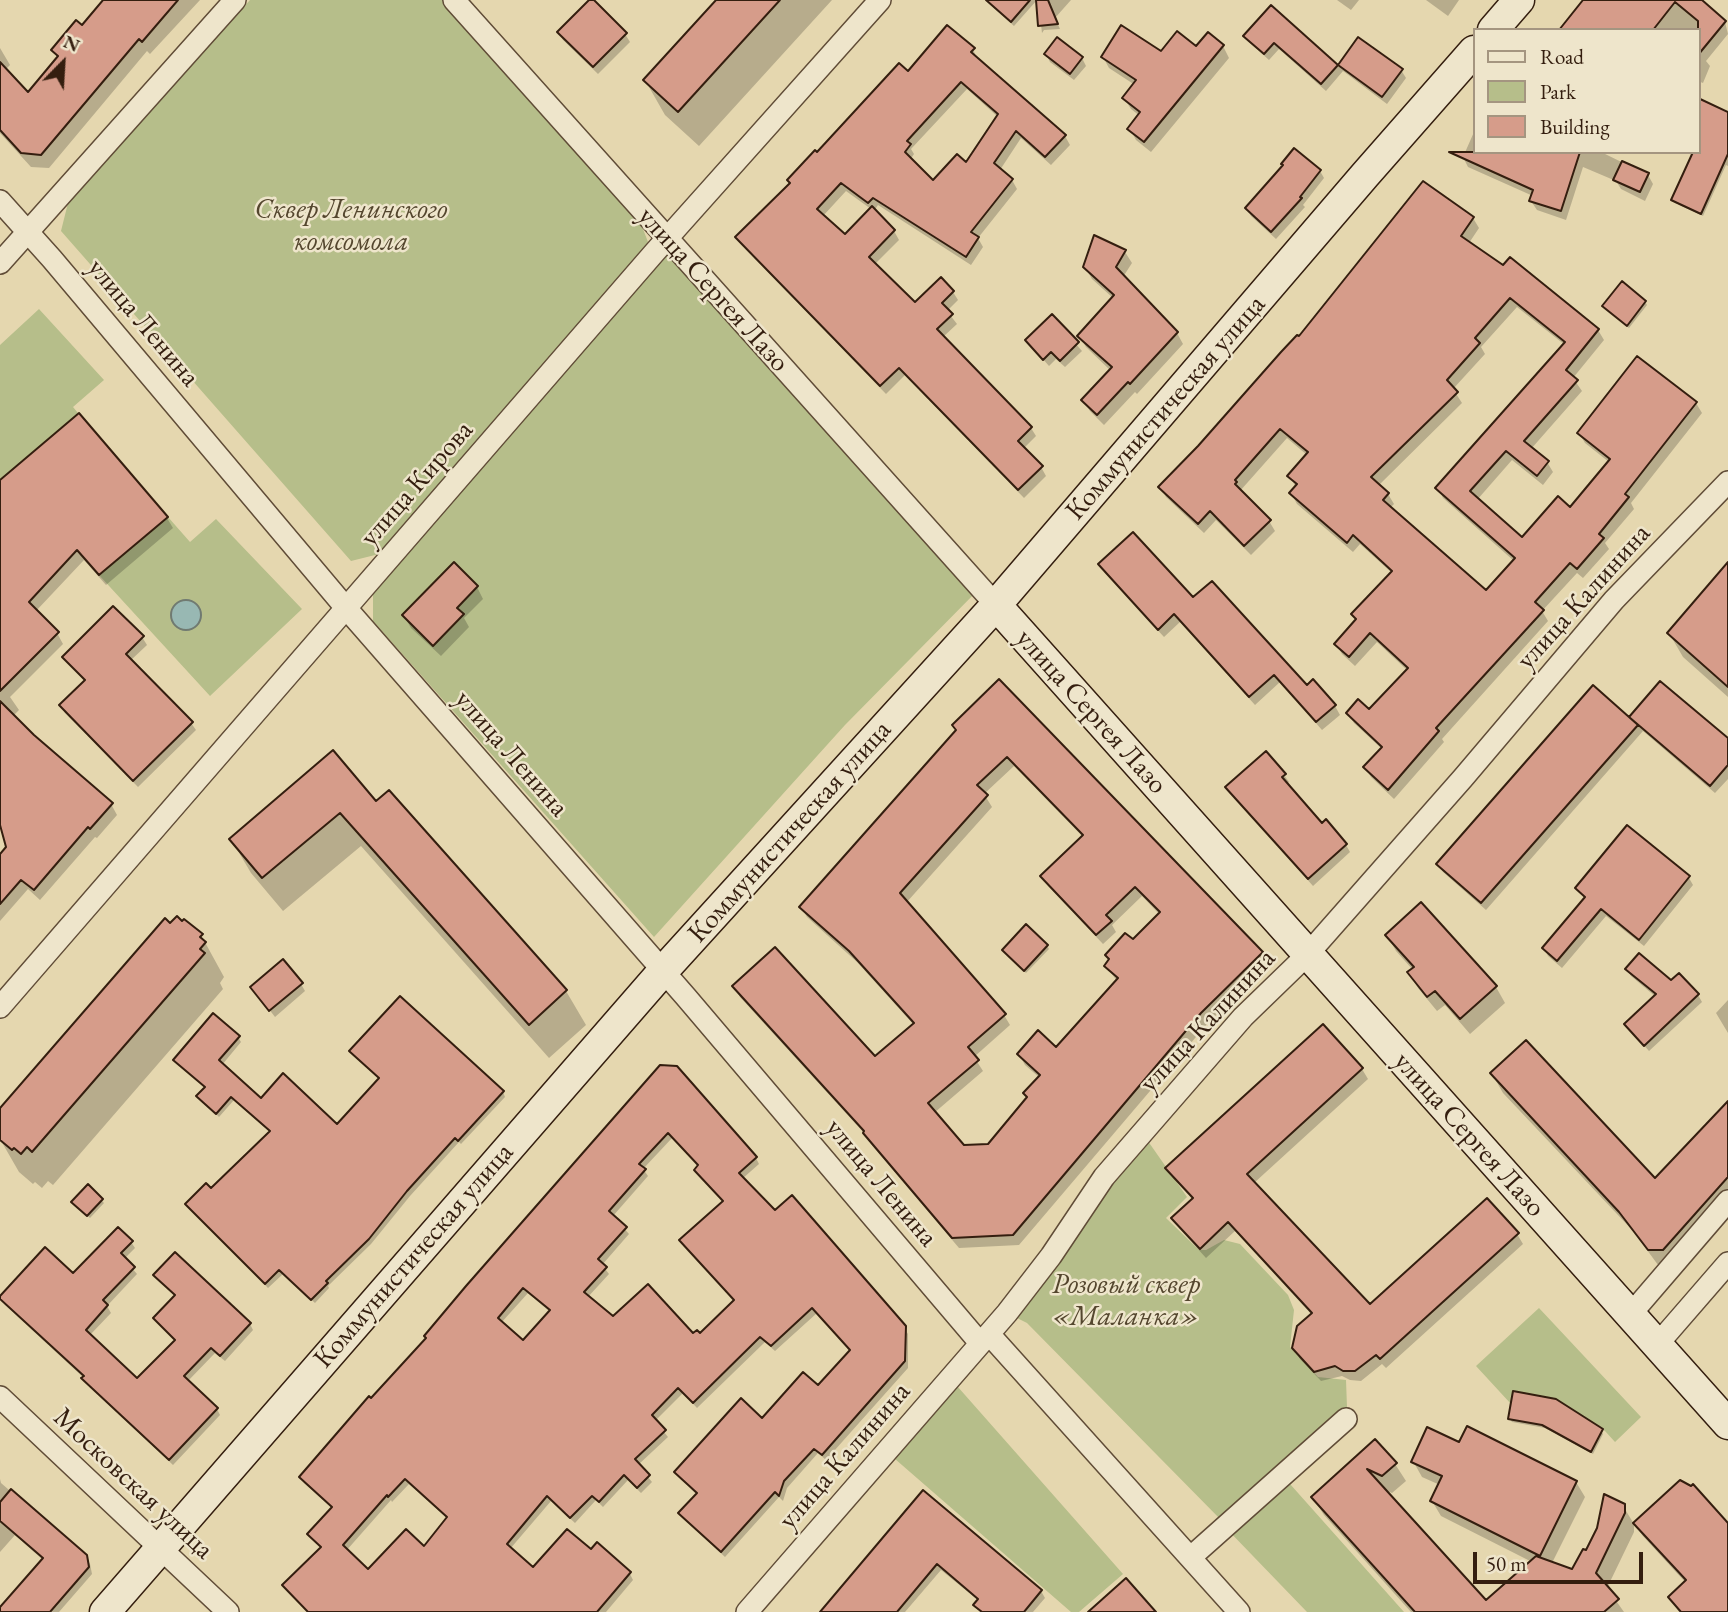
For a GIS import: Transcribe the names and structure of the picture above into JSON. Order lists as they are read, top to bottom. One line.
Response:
{"streets":{"main road":["улица Сергея Лазо","Коммунистическая улица"],"street":["улица Ленина","улица Кирова","улица Калинина","Московская улица"]},"crossings":[["улица Сергея Лазо","Коммунистическая улица"],["улица Сергея Лазо","улица Кирова"],["улица Сергея Лазо","улица Калинина"],["улица Ленина","Коммунистическая улица"],["улица Ленина","улица Кирова"],["улица Ленина","улица Калинина"],["Коммунистическая улица","Московская улица"]],"parks":["Сквер Ленинского комсомола","Розовый сквер «Маланка»"],"legend":["Road","Park","Building"],"scale_bar":"50 m","north":"top right"}
